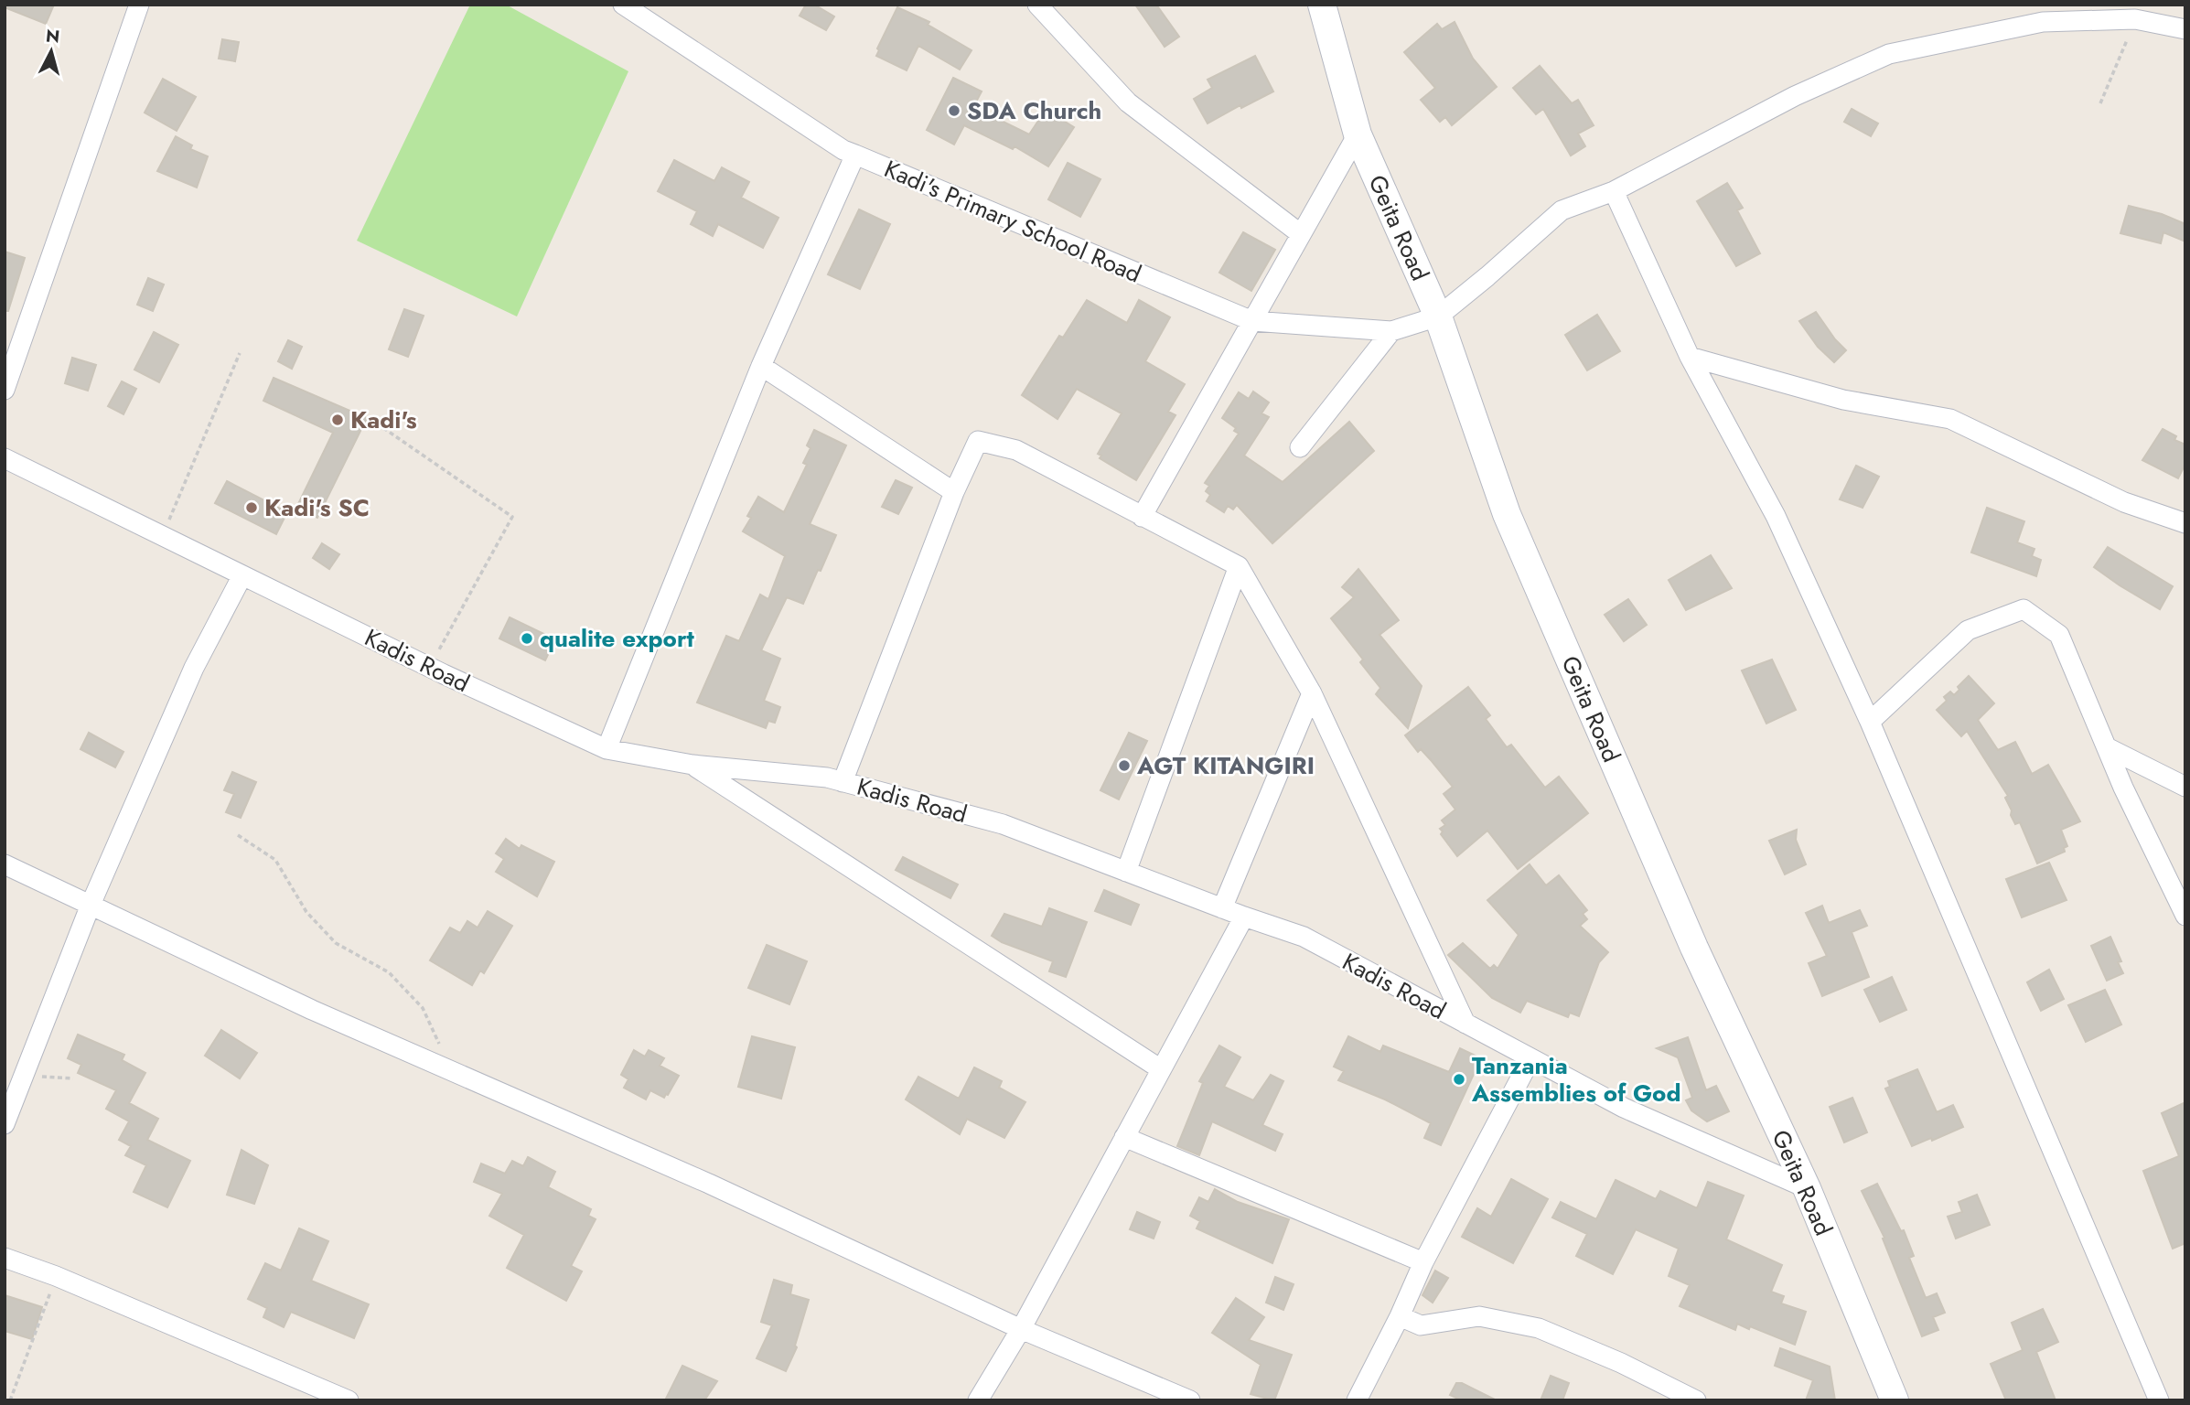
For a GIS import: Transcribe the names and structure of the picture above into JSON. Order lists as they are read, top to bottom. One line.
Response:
{"streets":{"main road":["Geita Road"],"street":["Kadi's Primary School Road","Kadis Road"]},"crossings":[["Kadi's Primary School Road","Geita Road"],["Geita Road","Kadis Road"]],"places":["SDA Church","Kadi's","Kadi's SC","qualite export","AGT KITANGIRI","Tanzania Assemblies of God"],"north":"top"}
